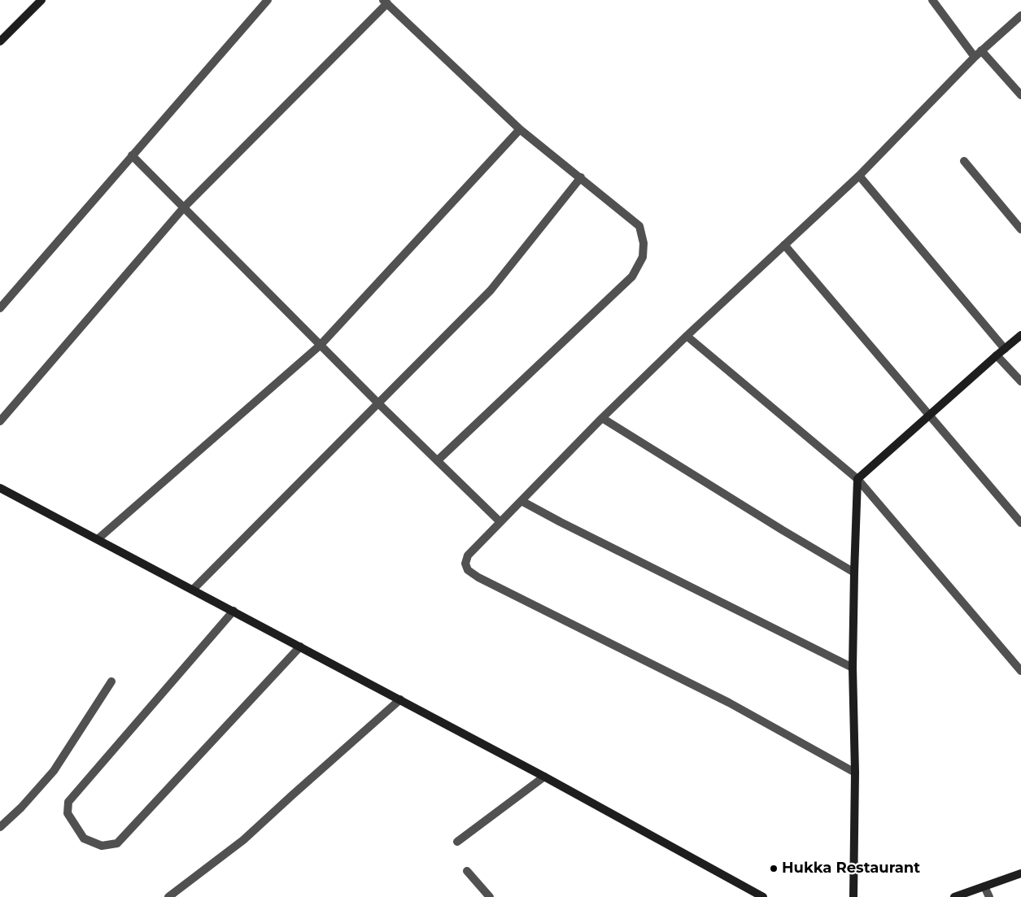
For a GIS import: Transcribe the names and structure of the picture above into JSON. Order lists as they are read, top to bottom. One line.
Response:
{"places":["Hukka Restaurant"]}
